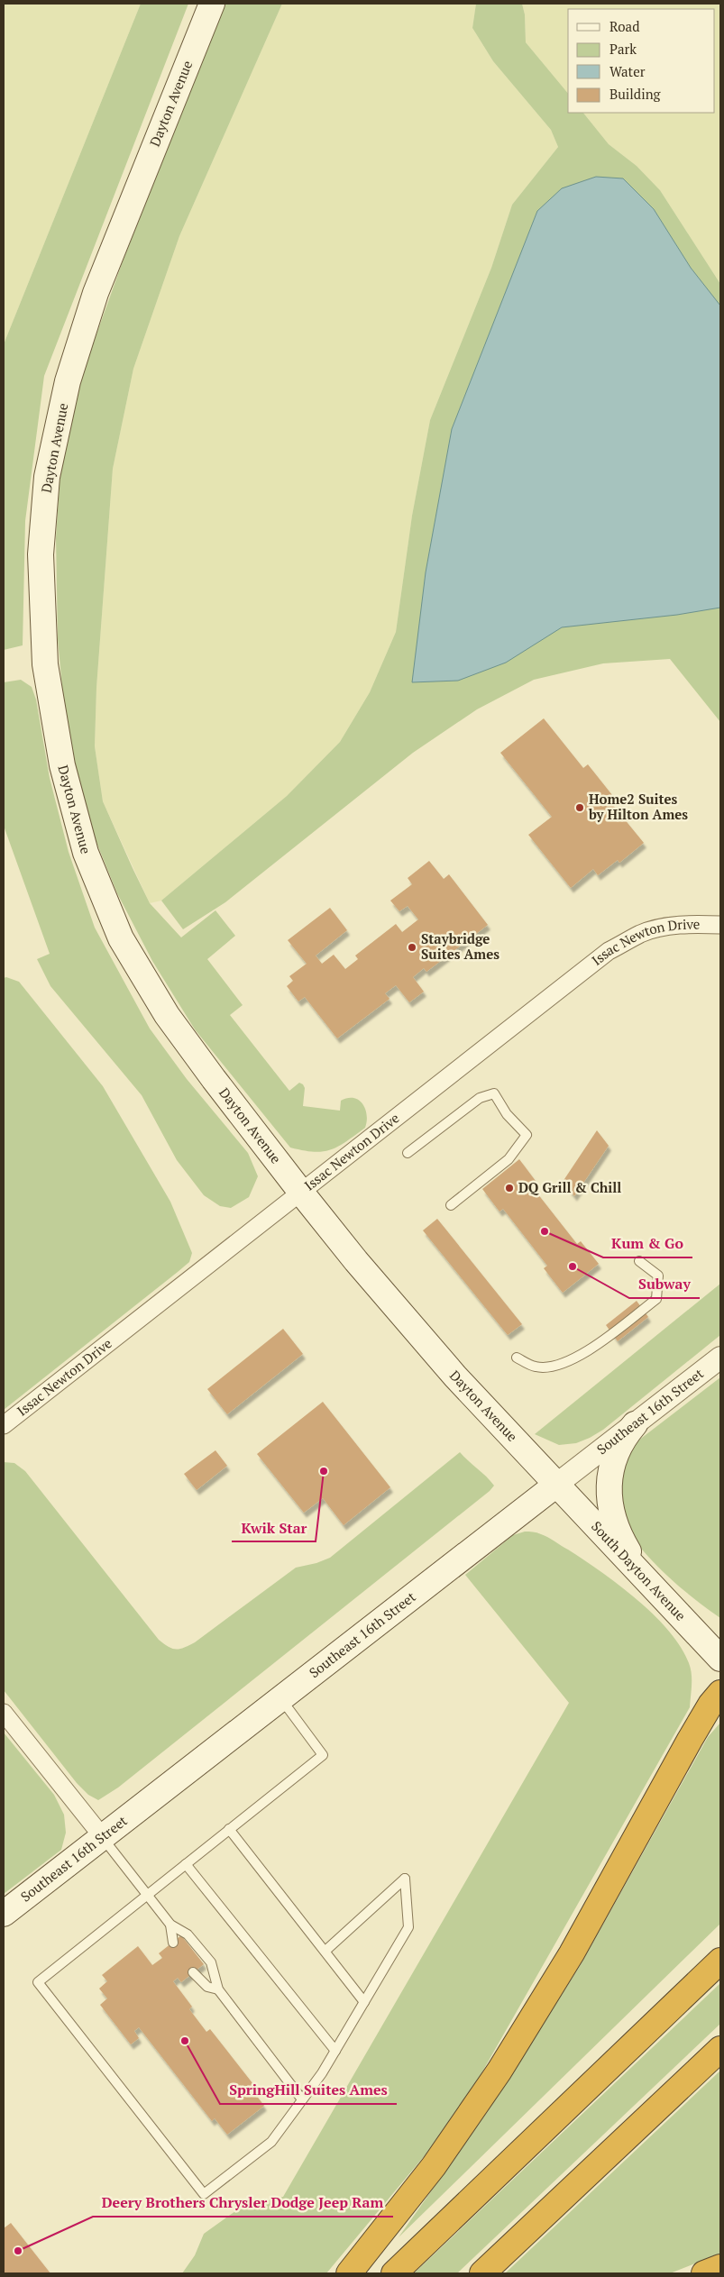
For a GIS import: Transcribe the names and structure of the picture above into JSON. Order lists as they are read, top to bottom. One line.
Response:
{"streets":{"main road":["Dayton Avenue","Southeast 16th Street","South Dayton Avenue"],"street":["Issac Newton Drive"]},"crossings":[["Dayton Avenue","Issac Newton Drive"],["Dayton Avenue","Southeast 16th Street"],["Dayton Avenue","South Dayton Avenue"],["Southeast 16th Street","South Dayton Avenue"]],"places":["Home2 Suites by Hilton Ames","Staybridge Suites Ames","DQ Grill & Chill","Kum & Go","Subway","Kwik Star","SpringHill Suites Ames","Deery Brothers Chrysler Dodge Jeep Ram"],"legend":["Road","Park","Water","Building"]}
